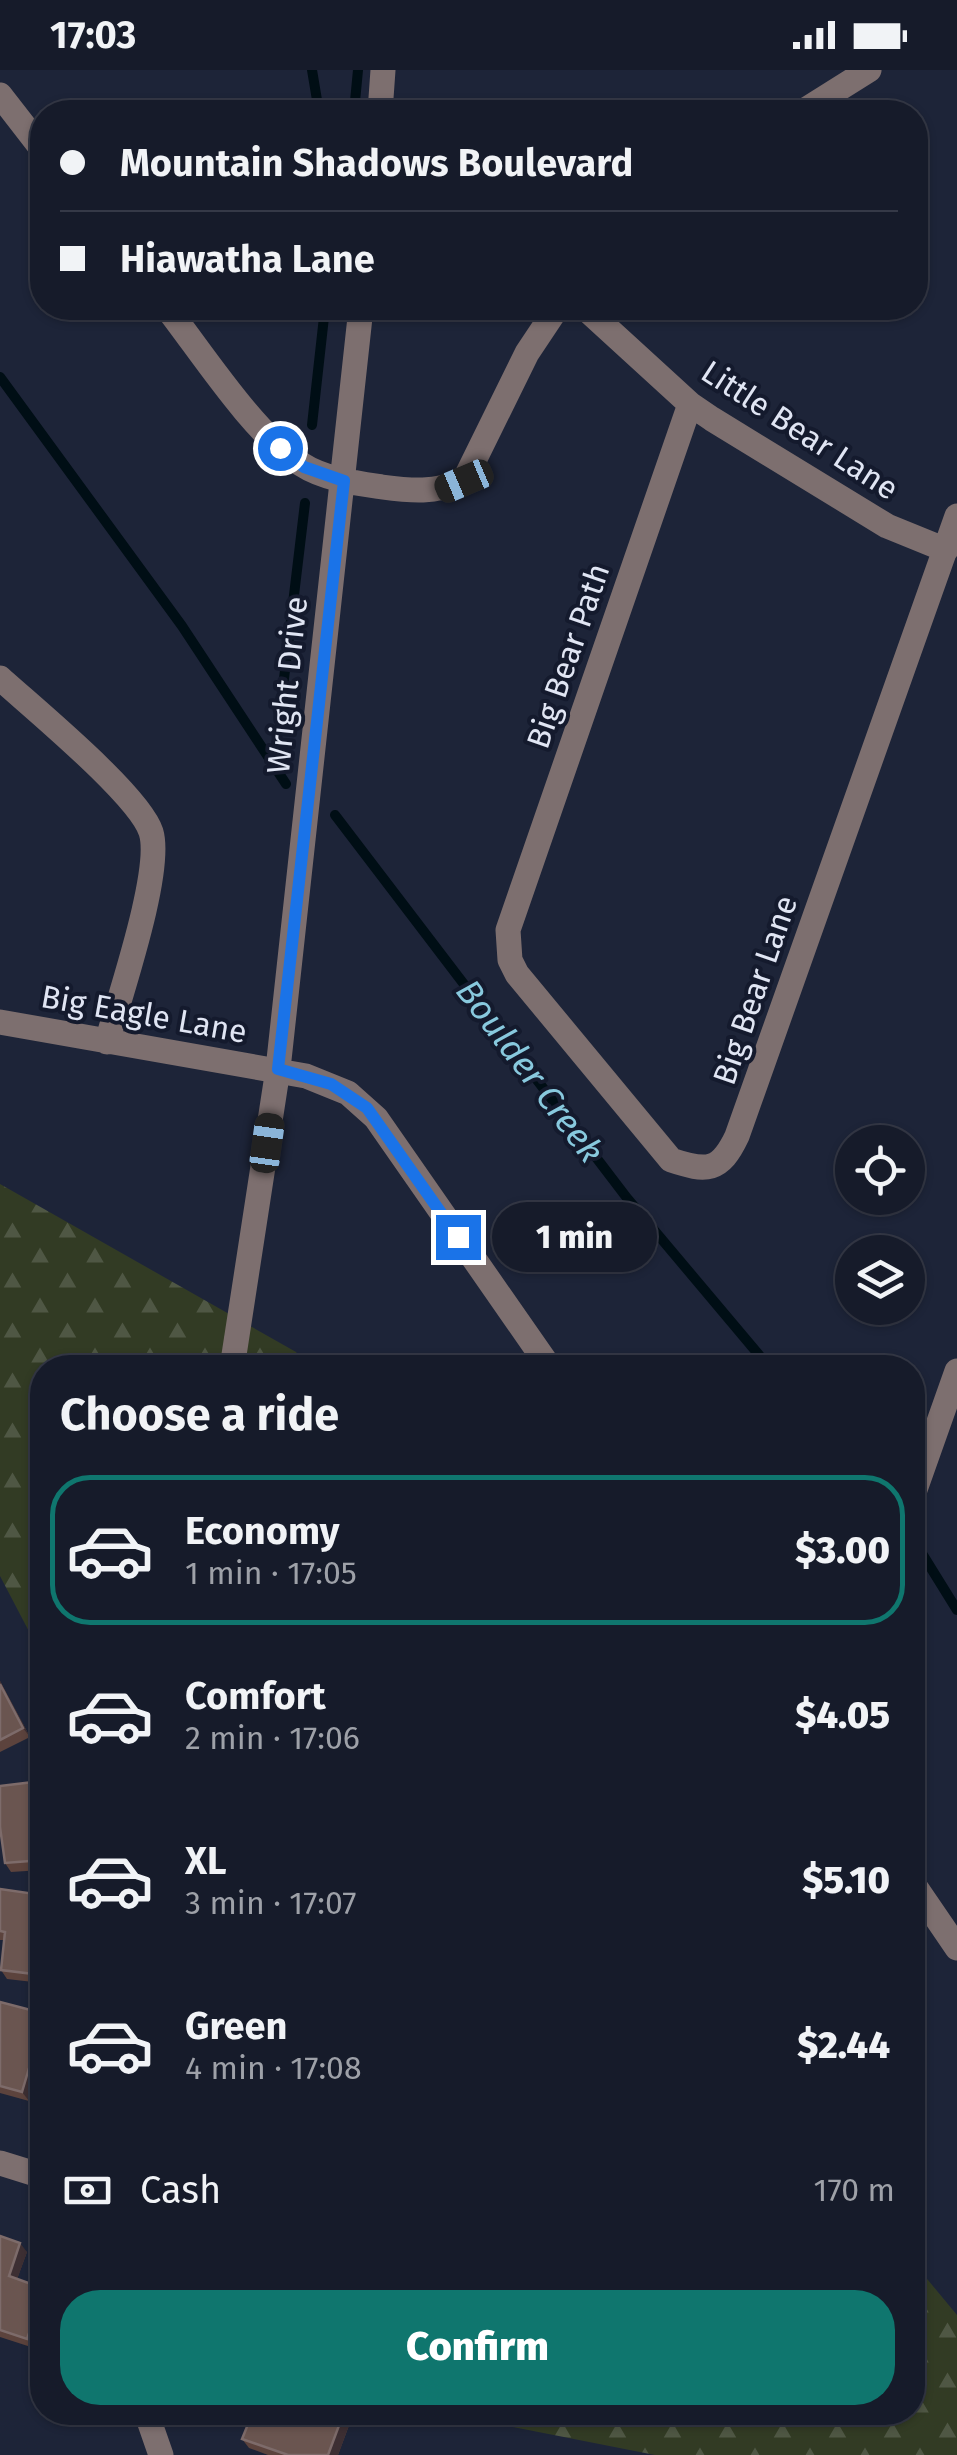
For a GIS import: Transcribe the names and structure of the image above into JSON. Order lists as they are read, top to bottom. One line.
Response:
{"streets":{"street":["Little Bear Lane","Big Bear Path","Wright Drive","Big Bear Lane","Big Eagle Lane"]},"crossings":[["Little Bear Lane","Big Bear Path"],["Little Bear Lane","Big Bear Lane"],["Big Bear Path","Big Bear Lane"],["Wright Drive","Big Eagle Lane"]],"water":["Boulder Creek"],"page":{"status":"17:03","banner":["Mountain Shadows Boulevard","Hiawatha Lane"],"bubble":"1 min","heading":"Choose a ride","list":[{"name":"Economy","note":"1 min · 17:05","value":"$3.00"},{"name":"Comfort","note":"2 min · 17:06","value":"$4.05"},{"name":"XL","note":"3 min · 17:07","value":"$5.10"},{"name":"Green","note":"4 min · 17:08","value":"$2.44"}],"pay":["Cash","170 m"],"buttons":"Confirm"}}
